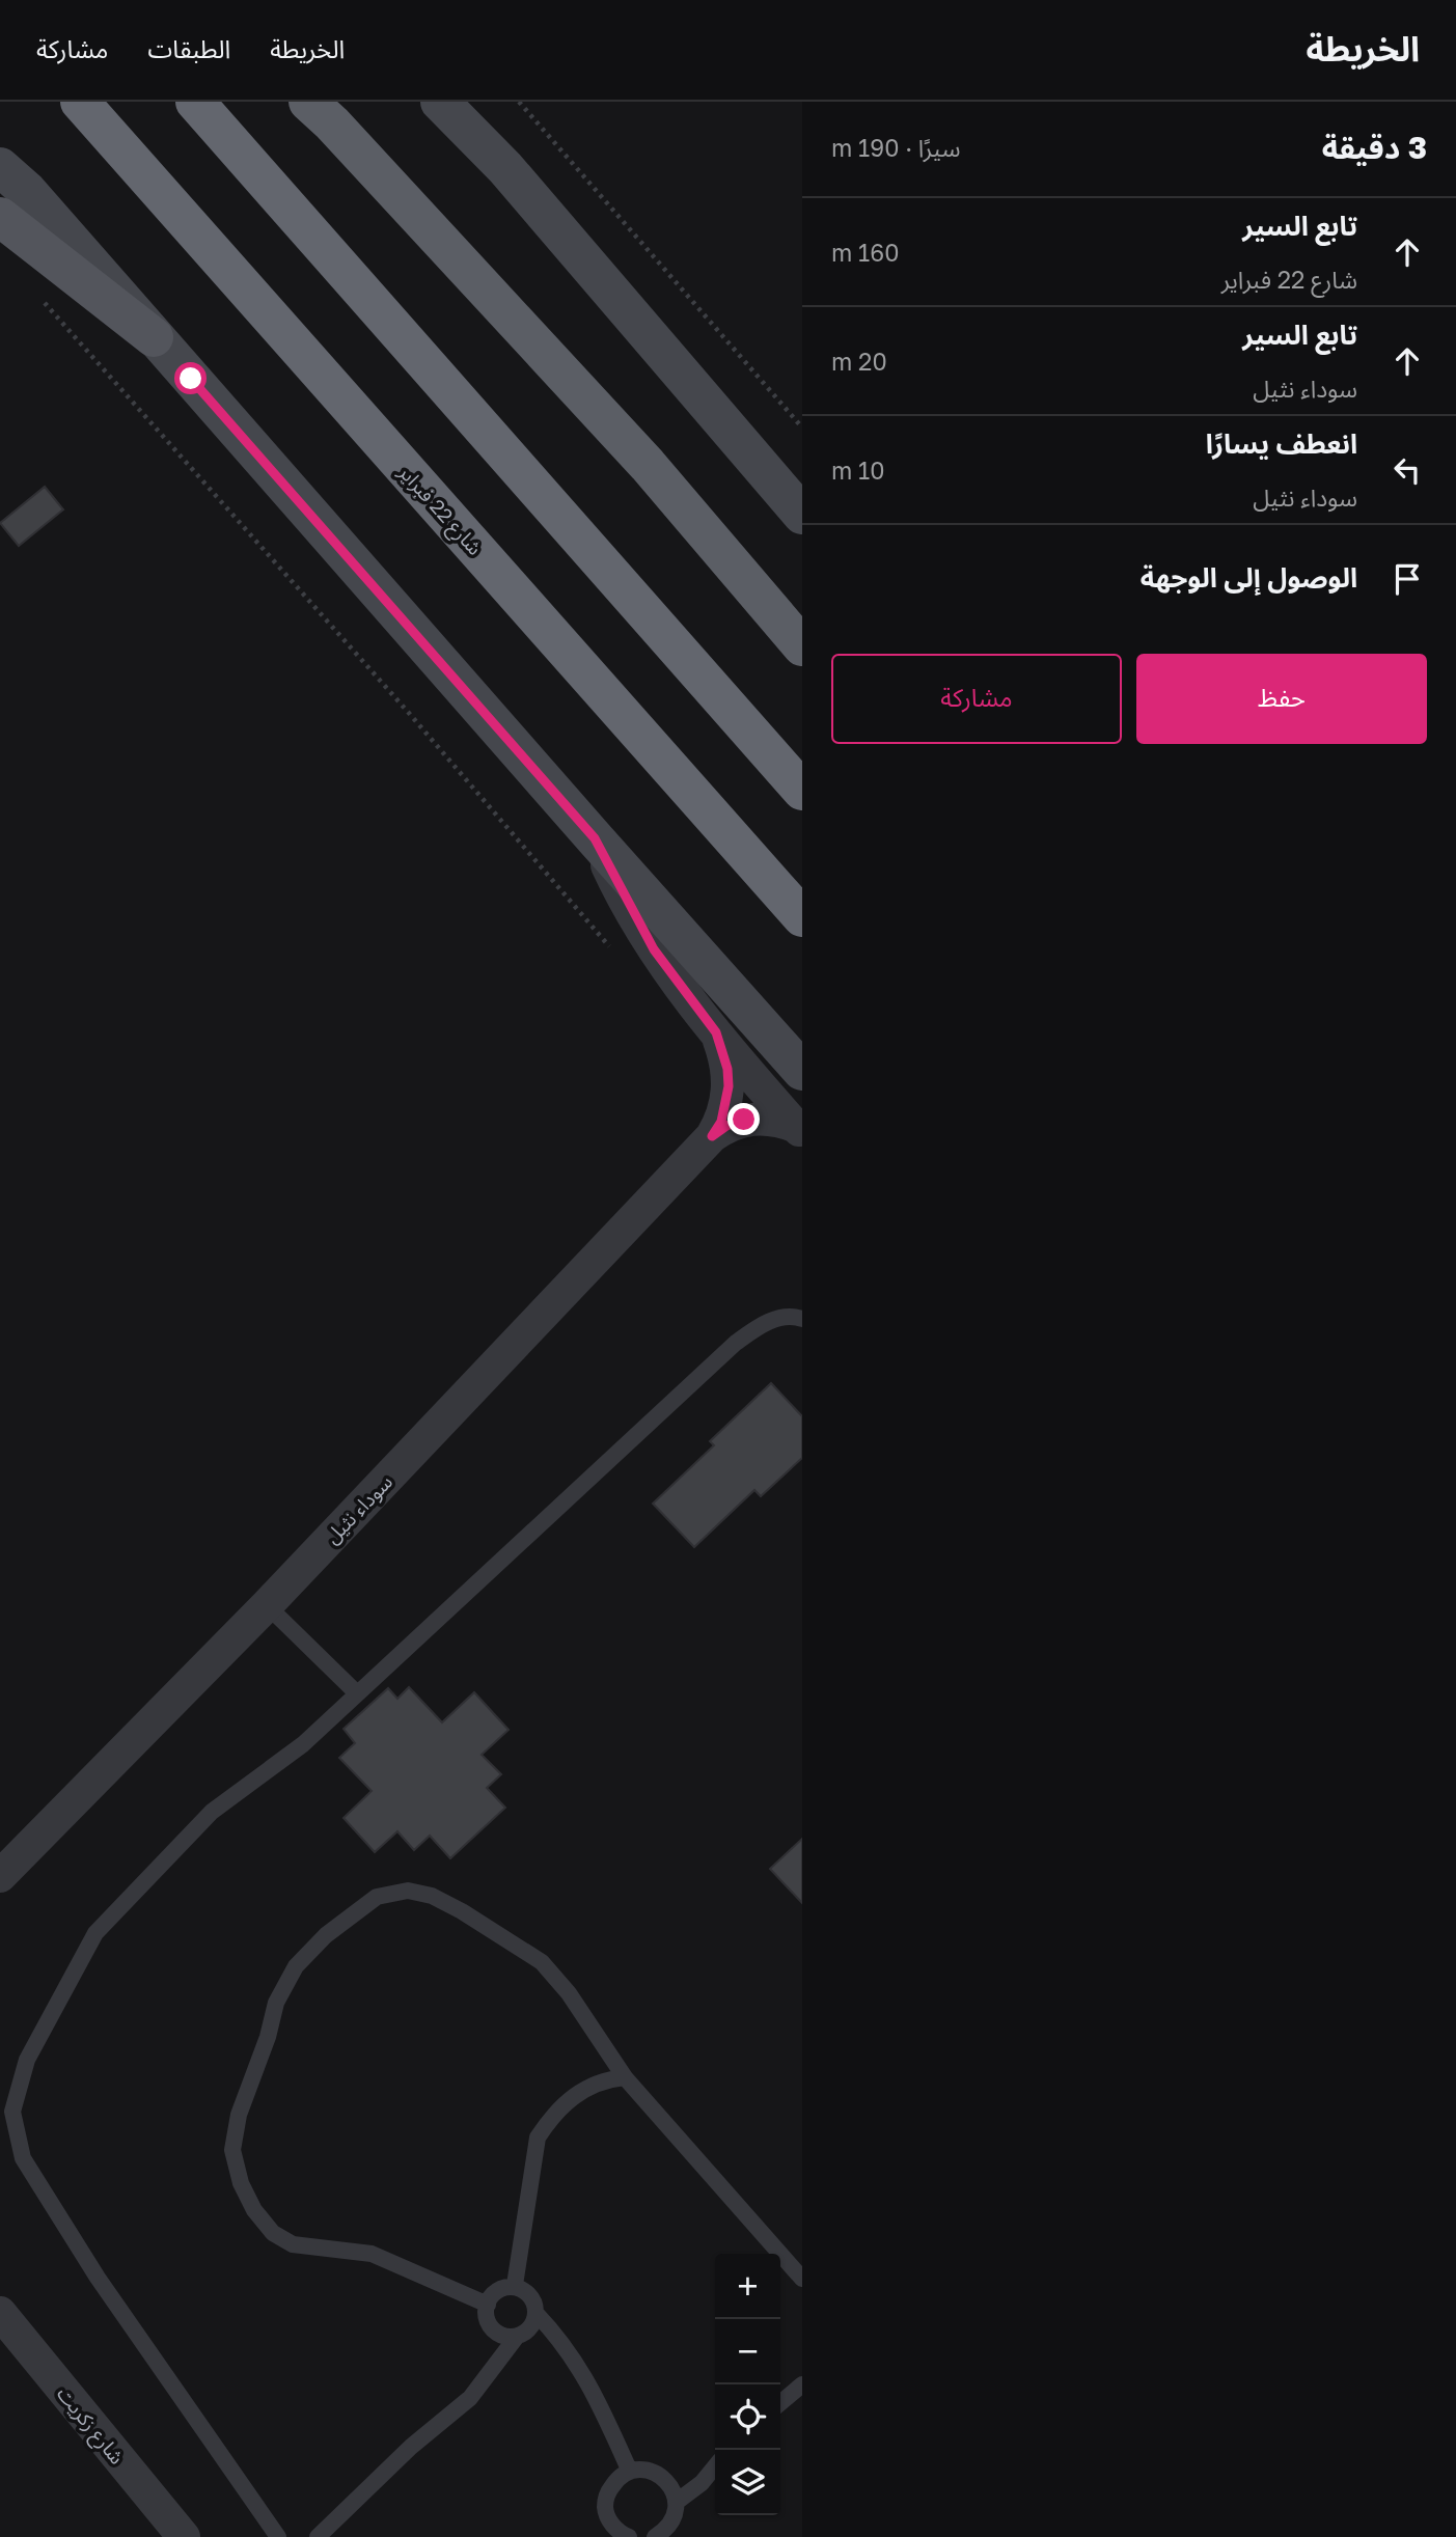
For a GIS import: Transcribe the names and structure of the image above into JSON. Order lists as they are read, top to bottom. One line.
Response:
{"streets":{"highway":["شارع 22 فبراير"],"street":["سوداء نثيل","شارع زكريت"]},"page":{"header":"الخريطة","nav":["الخريطة","الطبقات","مشاركة"],"heading":["3 دقيقة","سيرًا · 190 m"],"list":[["تابع السير","شارع 22 فبراير","160 m"],["تابع السير","سوداء نثيل","20 m"],["انعطف يسارًا","سوداء نثيل","10 m"],"الوصول إلى الوجهة"],"buttons":["حفظ","مشاركة"],"map_buttons":["+","−"]}}
